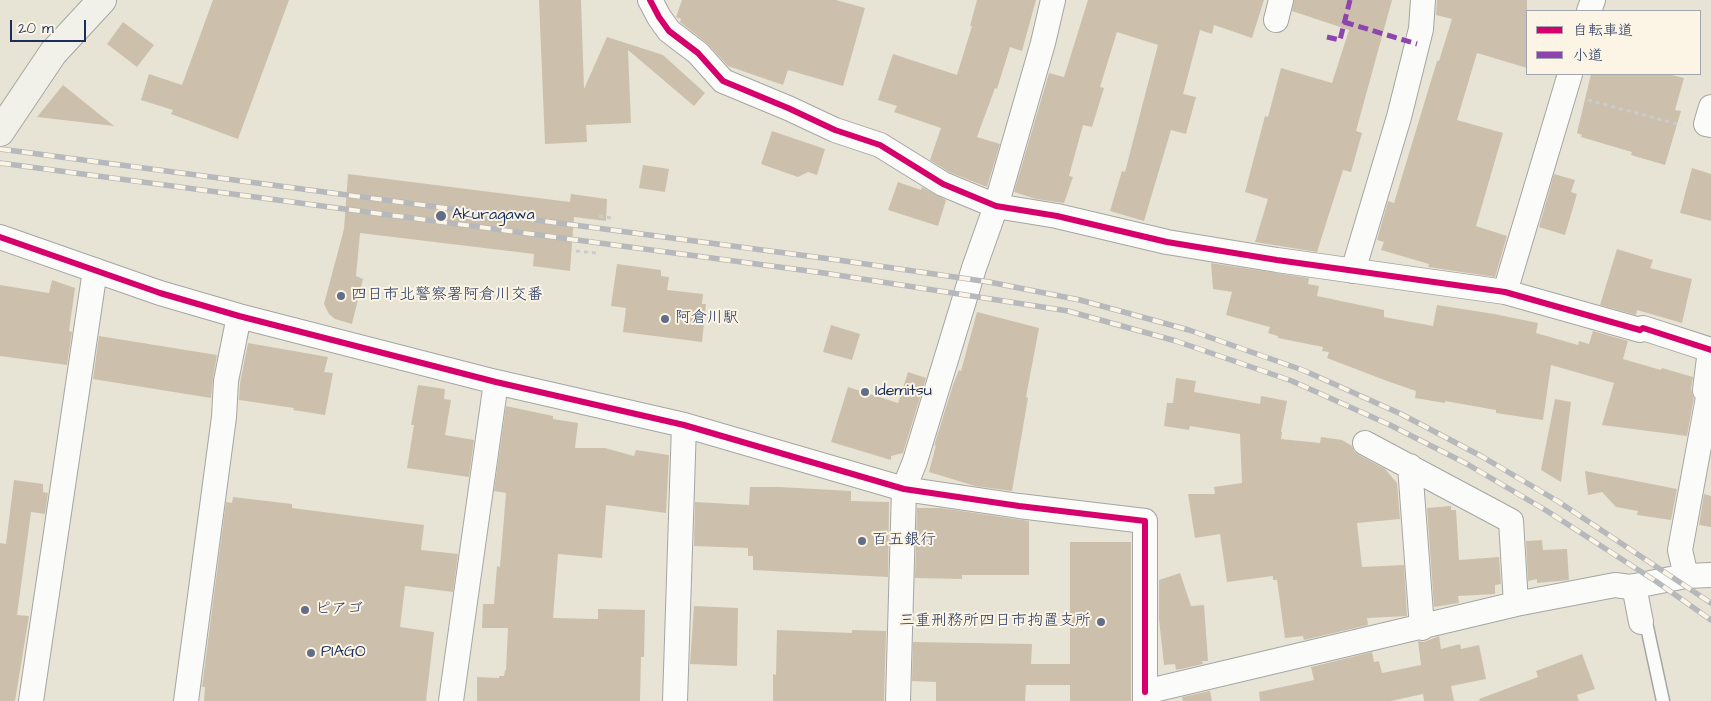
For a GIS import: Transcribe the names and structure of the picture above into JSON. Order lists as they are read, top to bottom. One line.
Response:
{"places":["Akuragawa","四日市北警察署阿倉川交番","阿倉川駅","Idemitsu","百五銀行","ピアゴ","三重刑務所四日市拘置支所","PIAGO"],"legend":["自転車道","小道"],"scale_bar":"20 m"}
